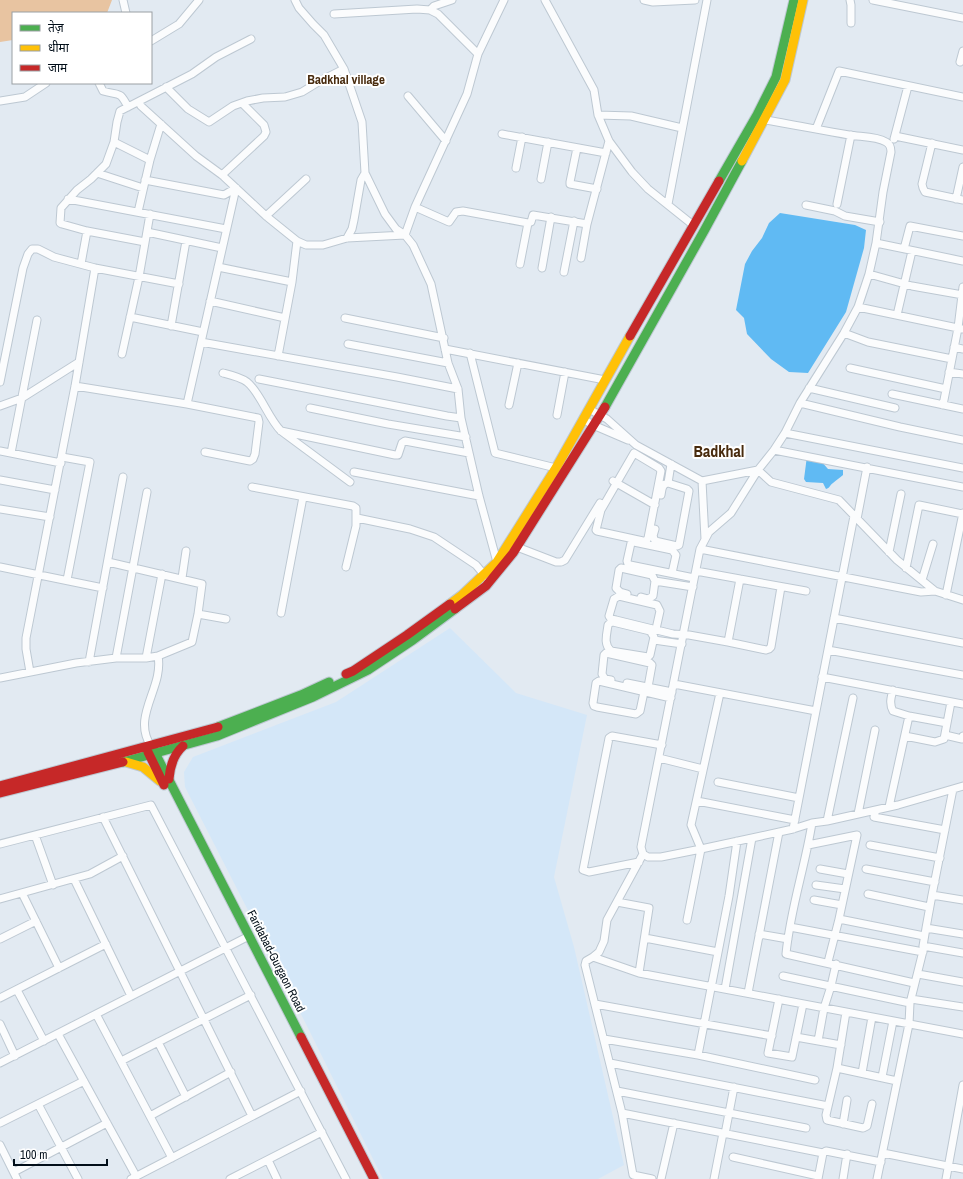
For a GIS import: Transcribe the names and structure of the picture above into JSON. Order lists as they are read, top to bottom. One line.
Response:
{"streets":{"street":["Faridabad-Gurgaon Road"]},"districts":["Badkhal village","Badkhal"],"legend":["तेज़","धीमा","जाम"],"scale_bar":"100 m"}
